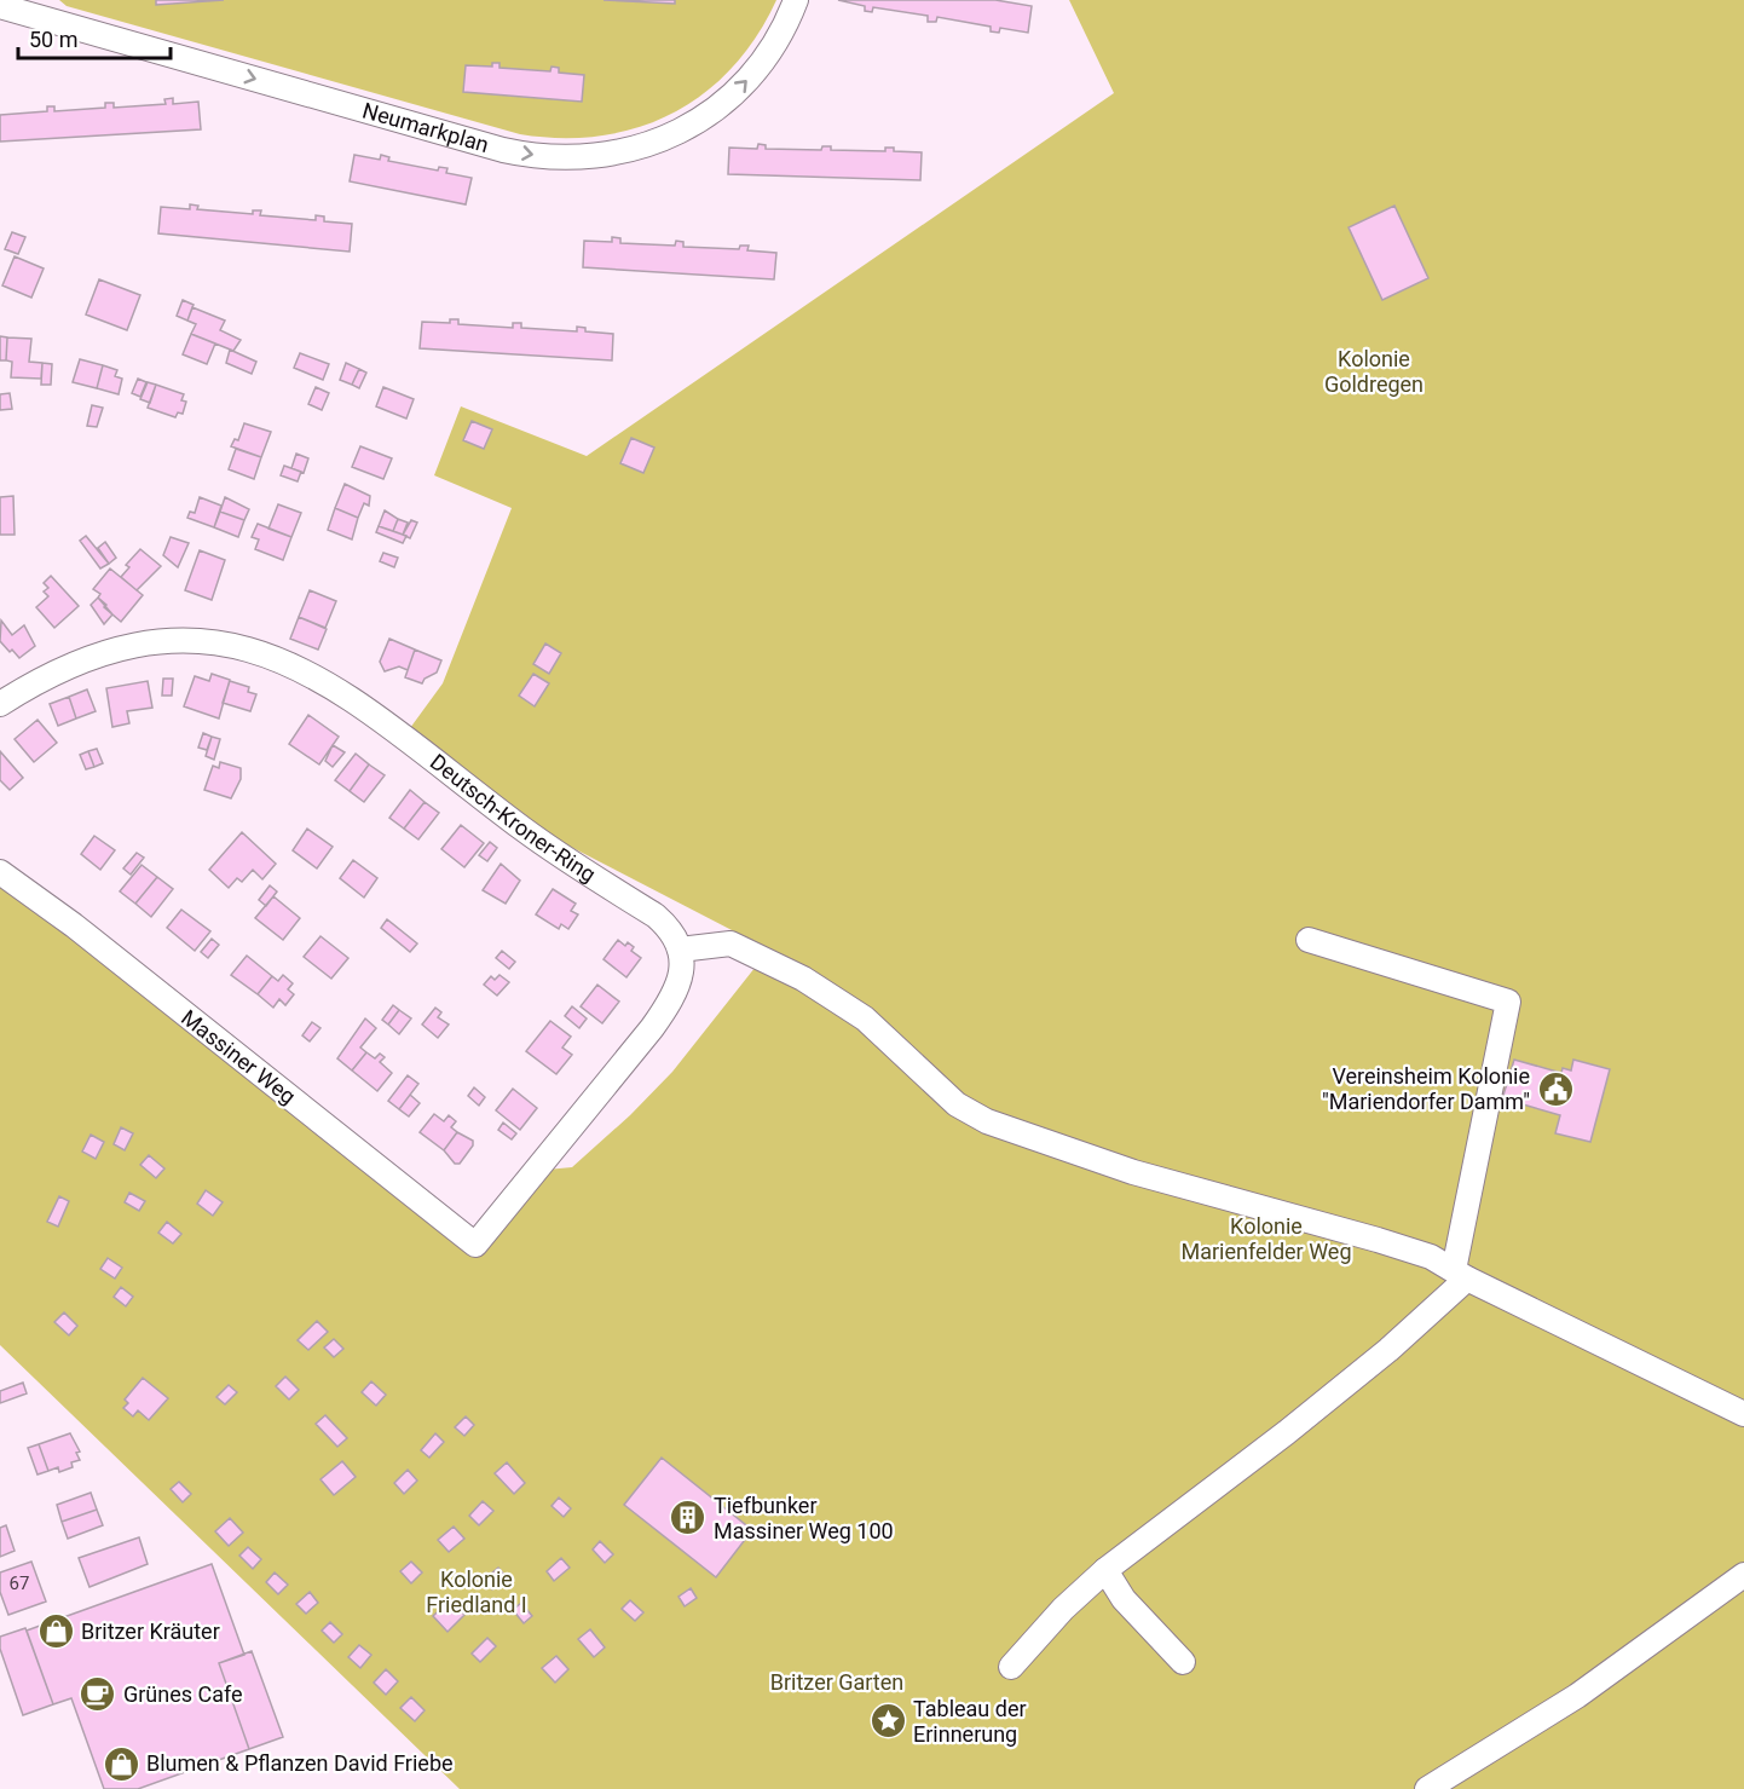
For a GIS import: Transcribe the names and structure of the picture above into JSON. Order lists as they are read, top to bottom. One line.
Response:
{"streets":{"street":["Neumarkplan","Deutsch-Kroner-Ring","Massiner Weg"]},"crossings":[["Deutsch-Kroner-Ring","Massiner Weg"]],"one_way":["Neumarkplan"],"parks":["Kolonie Goldregen","Kolonie Marienfelder Weg","Kolonie Friedland I","Britzer Garten"],"places":{"public building":["Vereinsheim Kolonie \"Mariendorfer Damm\""],"building":["Tiefbunker Massiner Weg 100"],"shop":["Britzer Kräuter","Blumen & Pflanzen David Friebe"],"cafe":["Grünes Cafe"],"place":["Tableau der Erinnerung"]},"house_numbers":["67"],"scale_bar":"50 m"}
